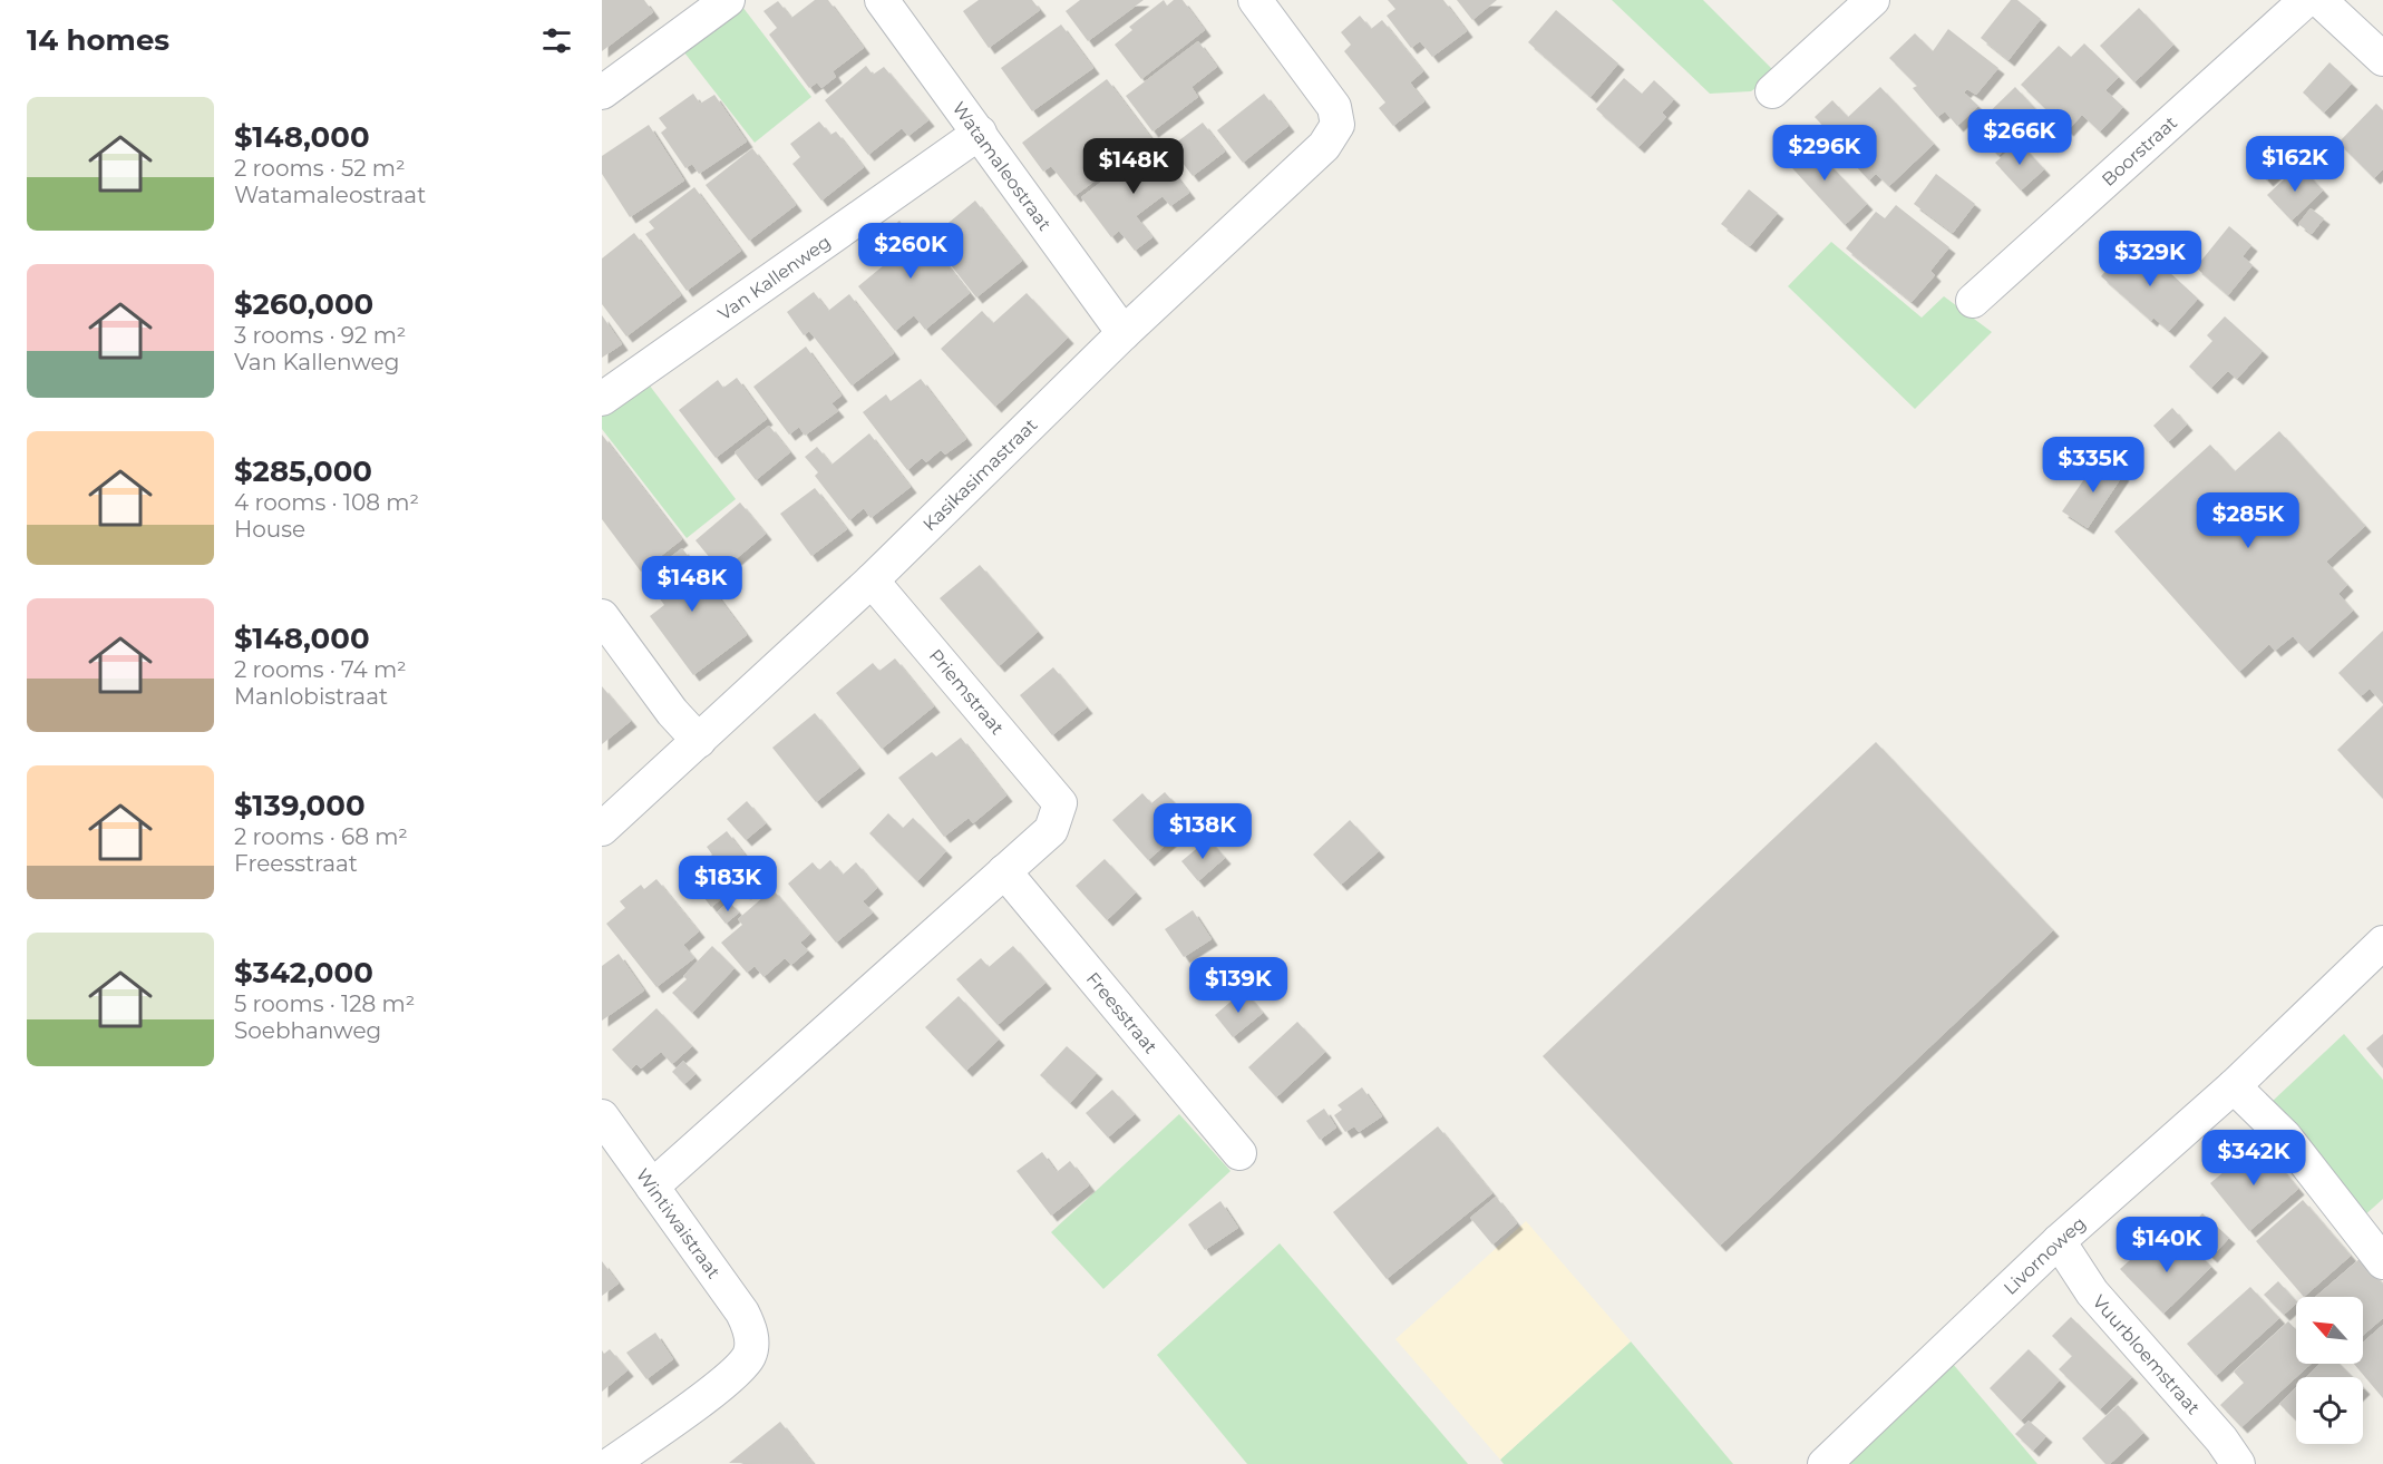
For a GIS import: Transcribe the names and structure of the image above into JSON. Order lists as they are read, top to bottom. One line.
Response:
{"streets":{"street":["Boorstraat","Watamaleostraat","Van Kallenweg","Kasikasimastraat","Priemstraat","Freesstraat","Wintiwaistraat","Livornoweg","Vuurbloemstraat"]},"crossings":[["Watamaleostraat","Van Kallenweg"],["Watamaleostraat","Kasikasimastraat"],["Kasikasimastraat","Priemstraat"],["Priemstraat","Freesstraat"],["Livornoweg","Vuurbloemstraat"]],"north":"top left","page":{"heading":"14 homes","list":[{"name":"$148,000","note":"2 rooms · 52 m² · Watamaleostraat"},{"name":"$260,000","note":"3 rooms · 92 m² · Van Kallenweg"},{"name":"$285,000","note":"4 rooms · 108 m² · House"},{"name":"$148,000","note":"2 rooms · 74 m² · Manlobistraat"},{"name":"$139,000","note":"2 rooms · 68 m² · Freesstraat"},{"name":"$342,000","note":"5 rooms · 128 m² · Soebhanweg"}],"price":["$266K","$296K","$162K","$148K","$260K","$329K","$335K","$285K","$148K","$138K","$183K","$139K","$342K","$140K"]}}
